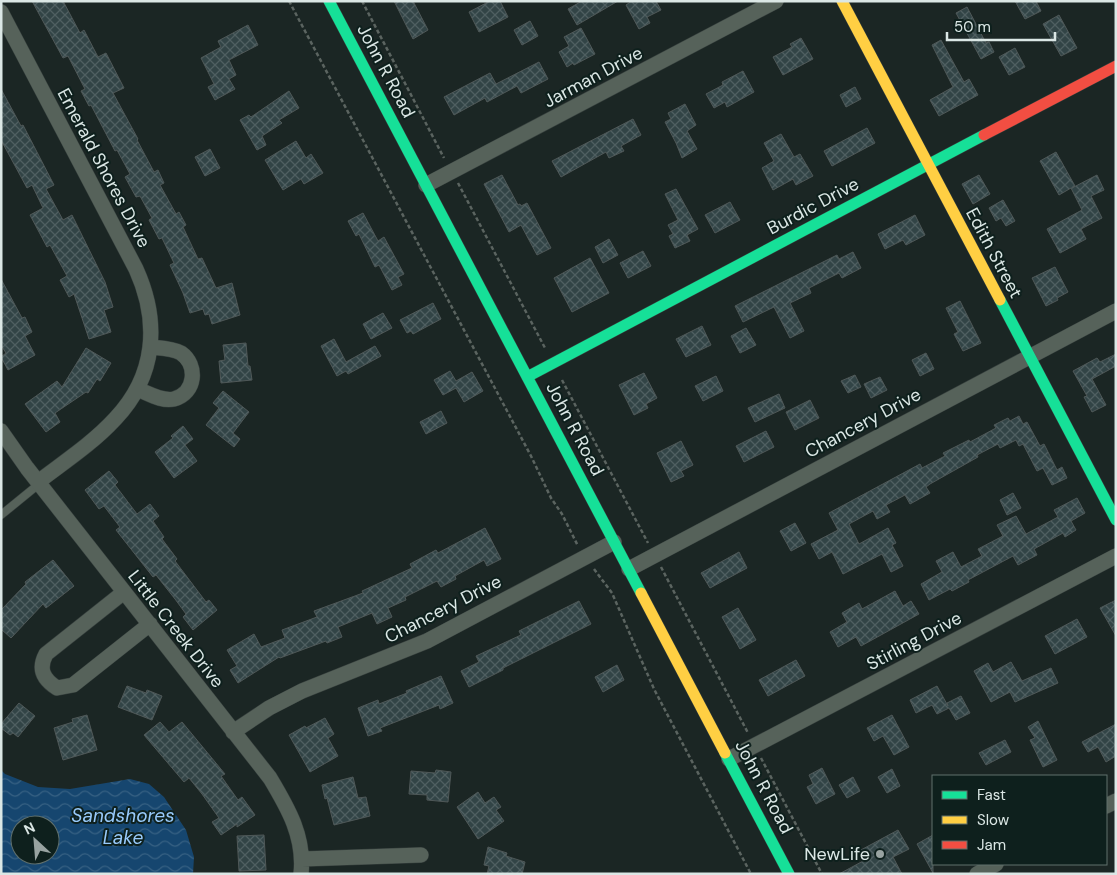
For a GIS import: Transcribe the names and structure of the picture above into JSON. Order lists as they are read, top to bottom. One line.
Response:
{"streets":{"street":["John R Road","Jarman Drive","Emerald Shores Drive","Burdic Drive","Edith Street","Chancery Drive","Little Creek Drive","Stirling Drive"]},"crossings":[["John R Road","Jarman Drive"],["John R Road","Burdic Drive"],["John R Road","Chancery Drive"],["John R Road","Stirling Drive"],["Emerald Shores Drive","Little Creek Drive"],["Burdic Drive","Edith Street"],["Edith Street","Chancery Drive"],["Chancery Drive","Little Creek Drive"]],"water":["Sandshores Lake"],"places":["NewLife"],"legend":["Fast","Slow","Jam"],"scale_bar":"50 m","north":"top left"}
